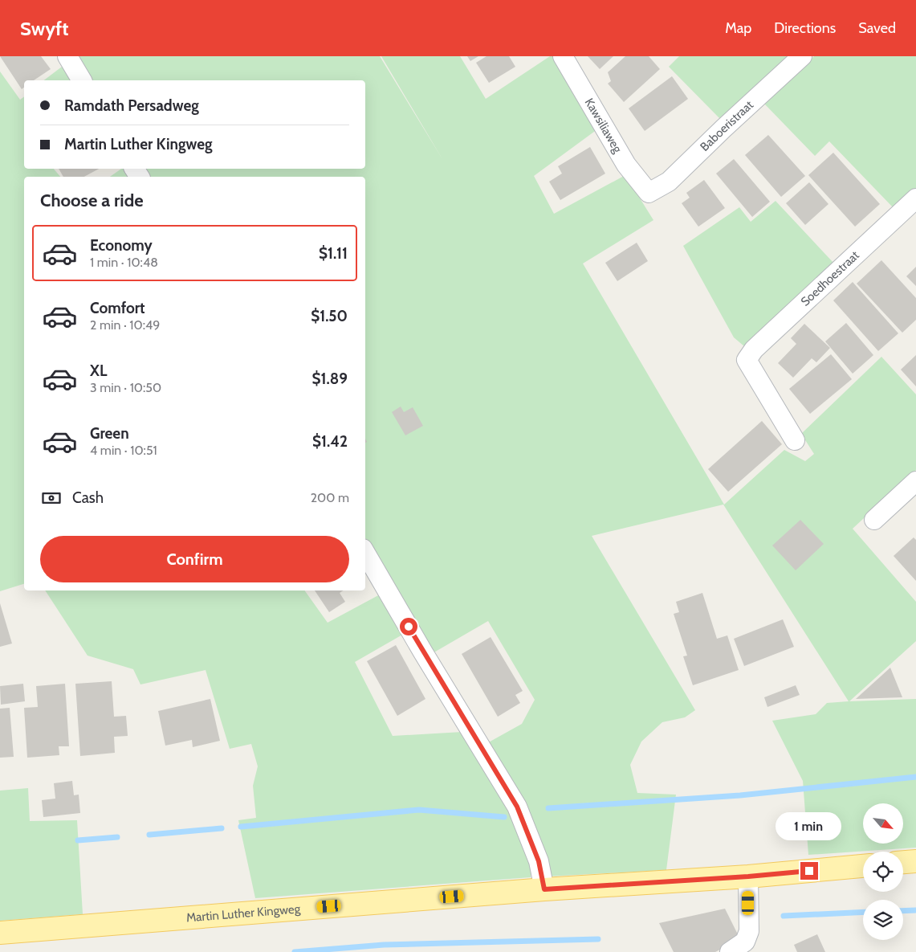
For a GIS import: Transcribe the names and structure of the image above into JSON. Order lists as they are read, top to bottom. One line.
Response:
{"streets":{"main road":["Martin Luther Kingweg"],"street":["Kawsiliaweg","Baboeristraat","Soedhoestraat"]},"crossings":[["Kawsiliaweg","Baboeristraat"]],"north":"bottom right","page":{"header":"Swyft","nav":["Map","Directions","Saved"],"banner":["Ramdath Persadweg","Martin Luther Kingweg"],"heading":"Choose a ride","list":[{"name":"Economy","note":"1 min · 10:48","value":"$1.11"},{"name":"Comfort","note":"2 min · 10:49","value":"$1.50"},{"name":"XL","note":"3 min · 10:50","value":"$1.89"},{"name":"Green","note":"4 min · 10:51","value":"$1.42"}],"pay":["Cash","200 m"],"buttons":"Confirm","bubble":"1 min"}}
